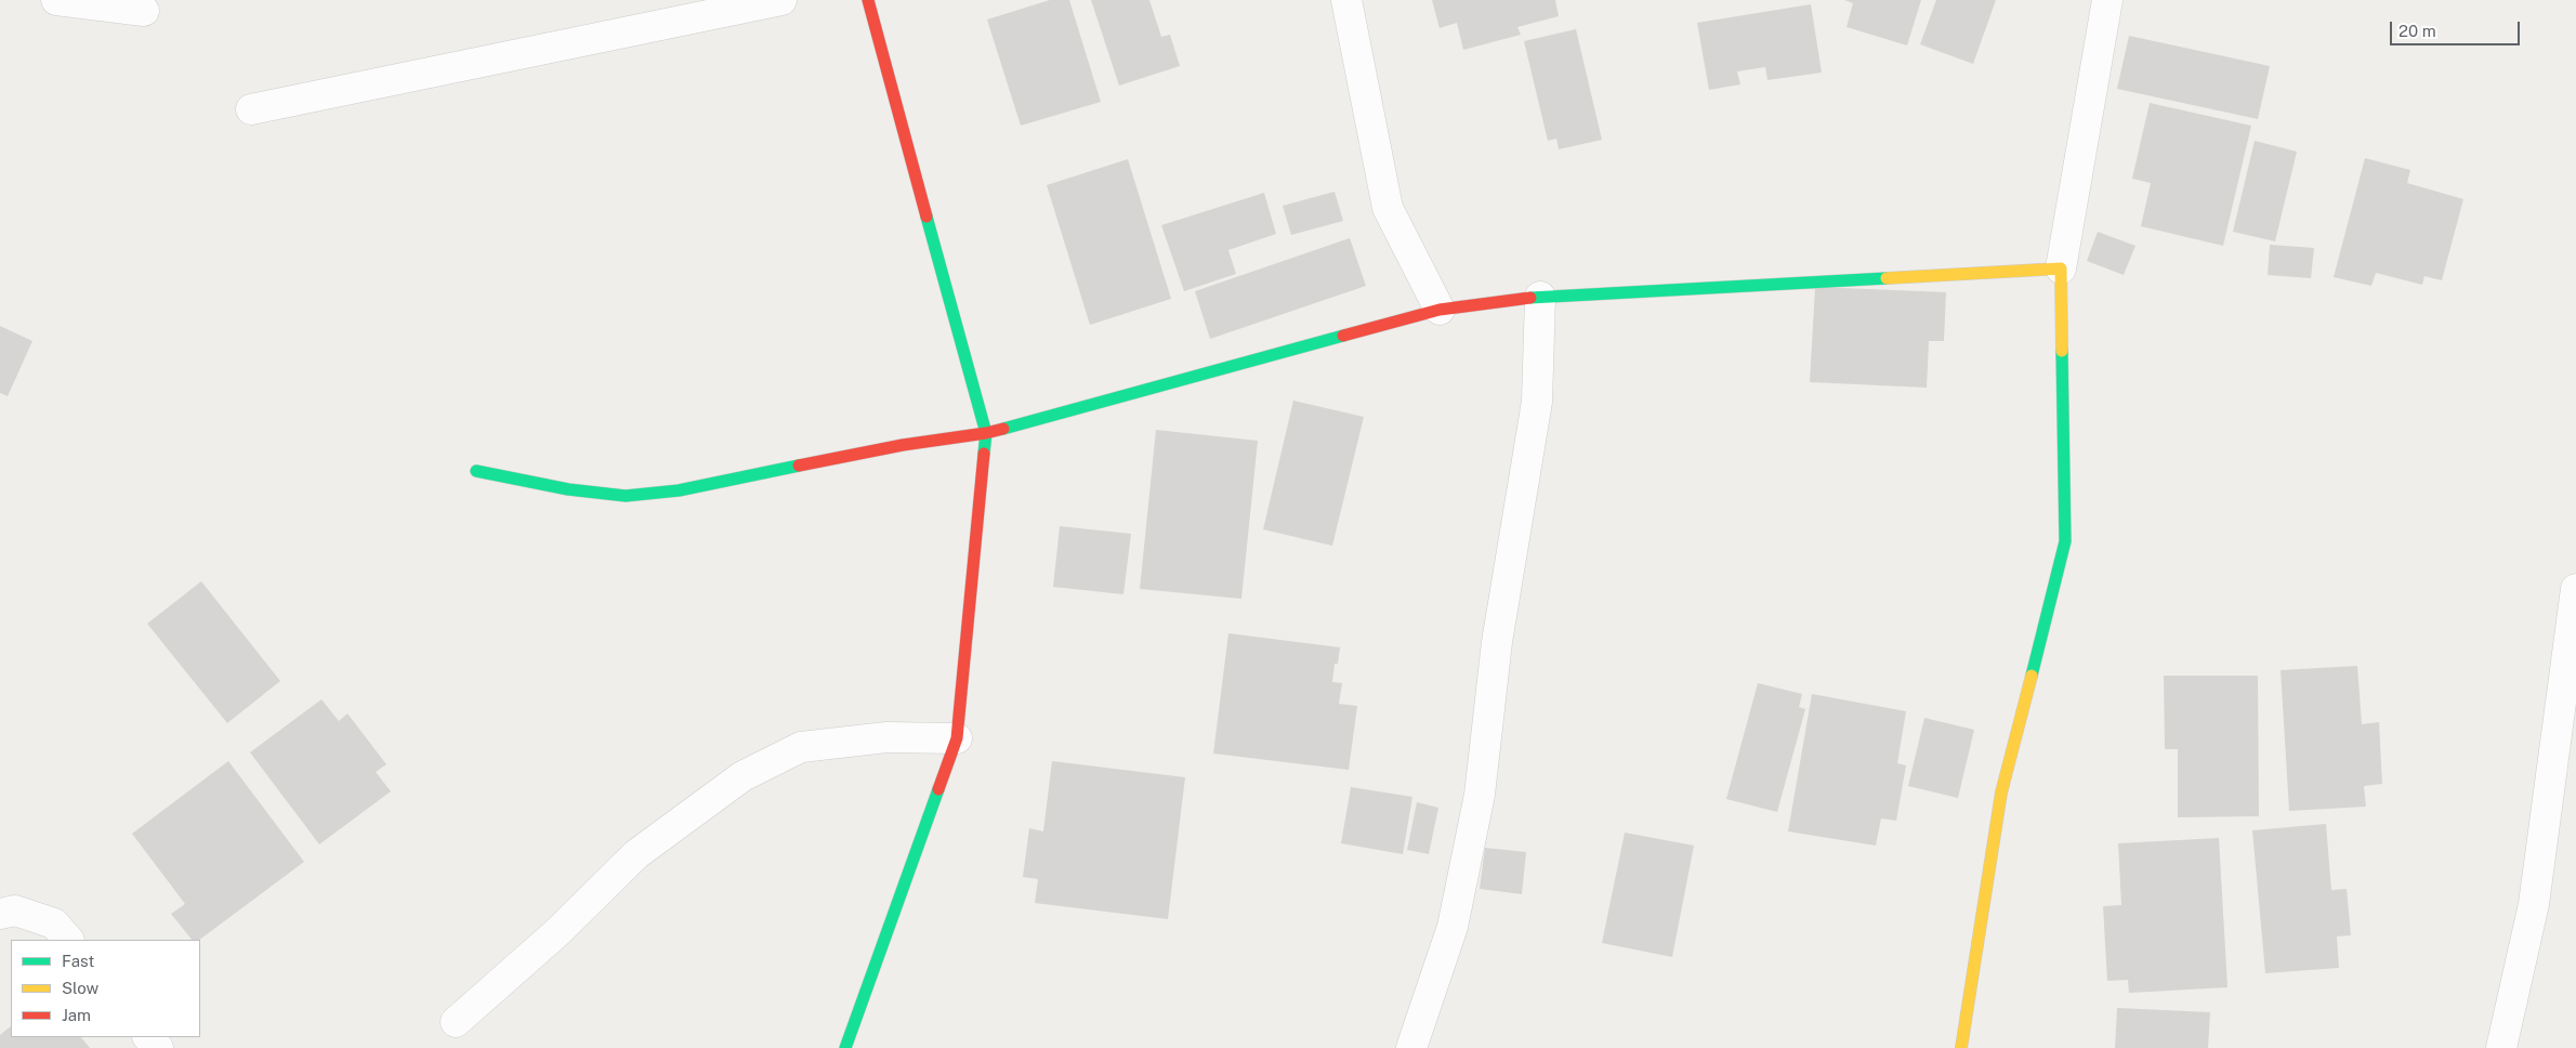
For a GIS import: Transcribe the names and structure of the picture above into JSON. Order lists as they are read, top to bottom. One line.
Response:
{"legend":["Fast","Slow","Jam"],"scale_bar":"20 m"}
